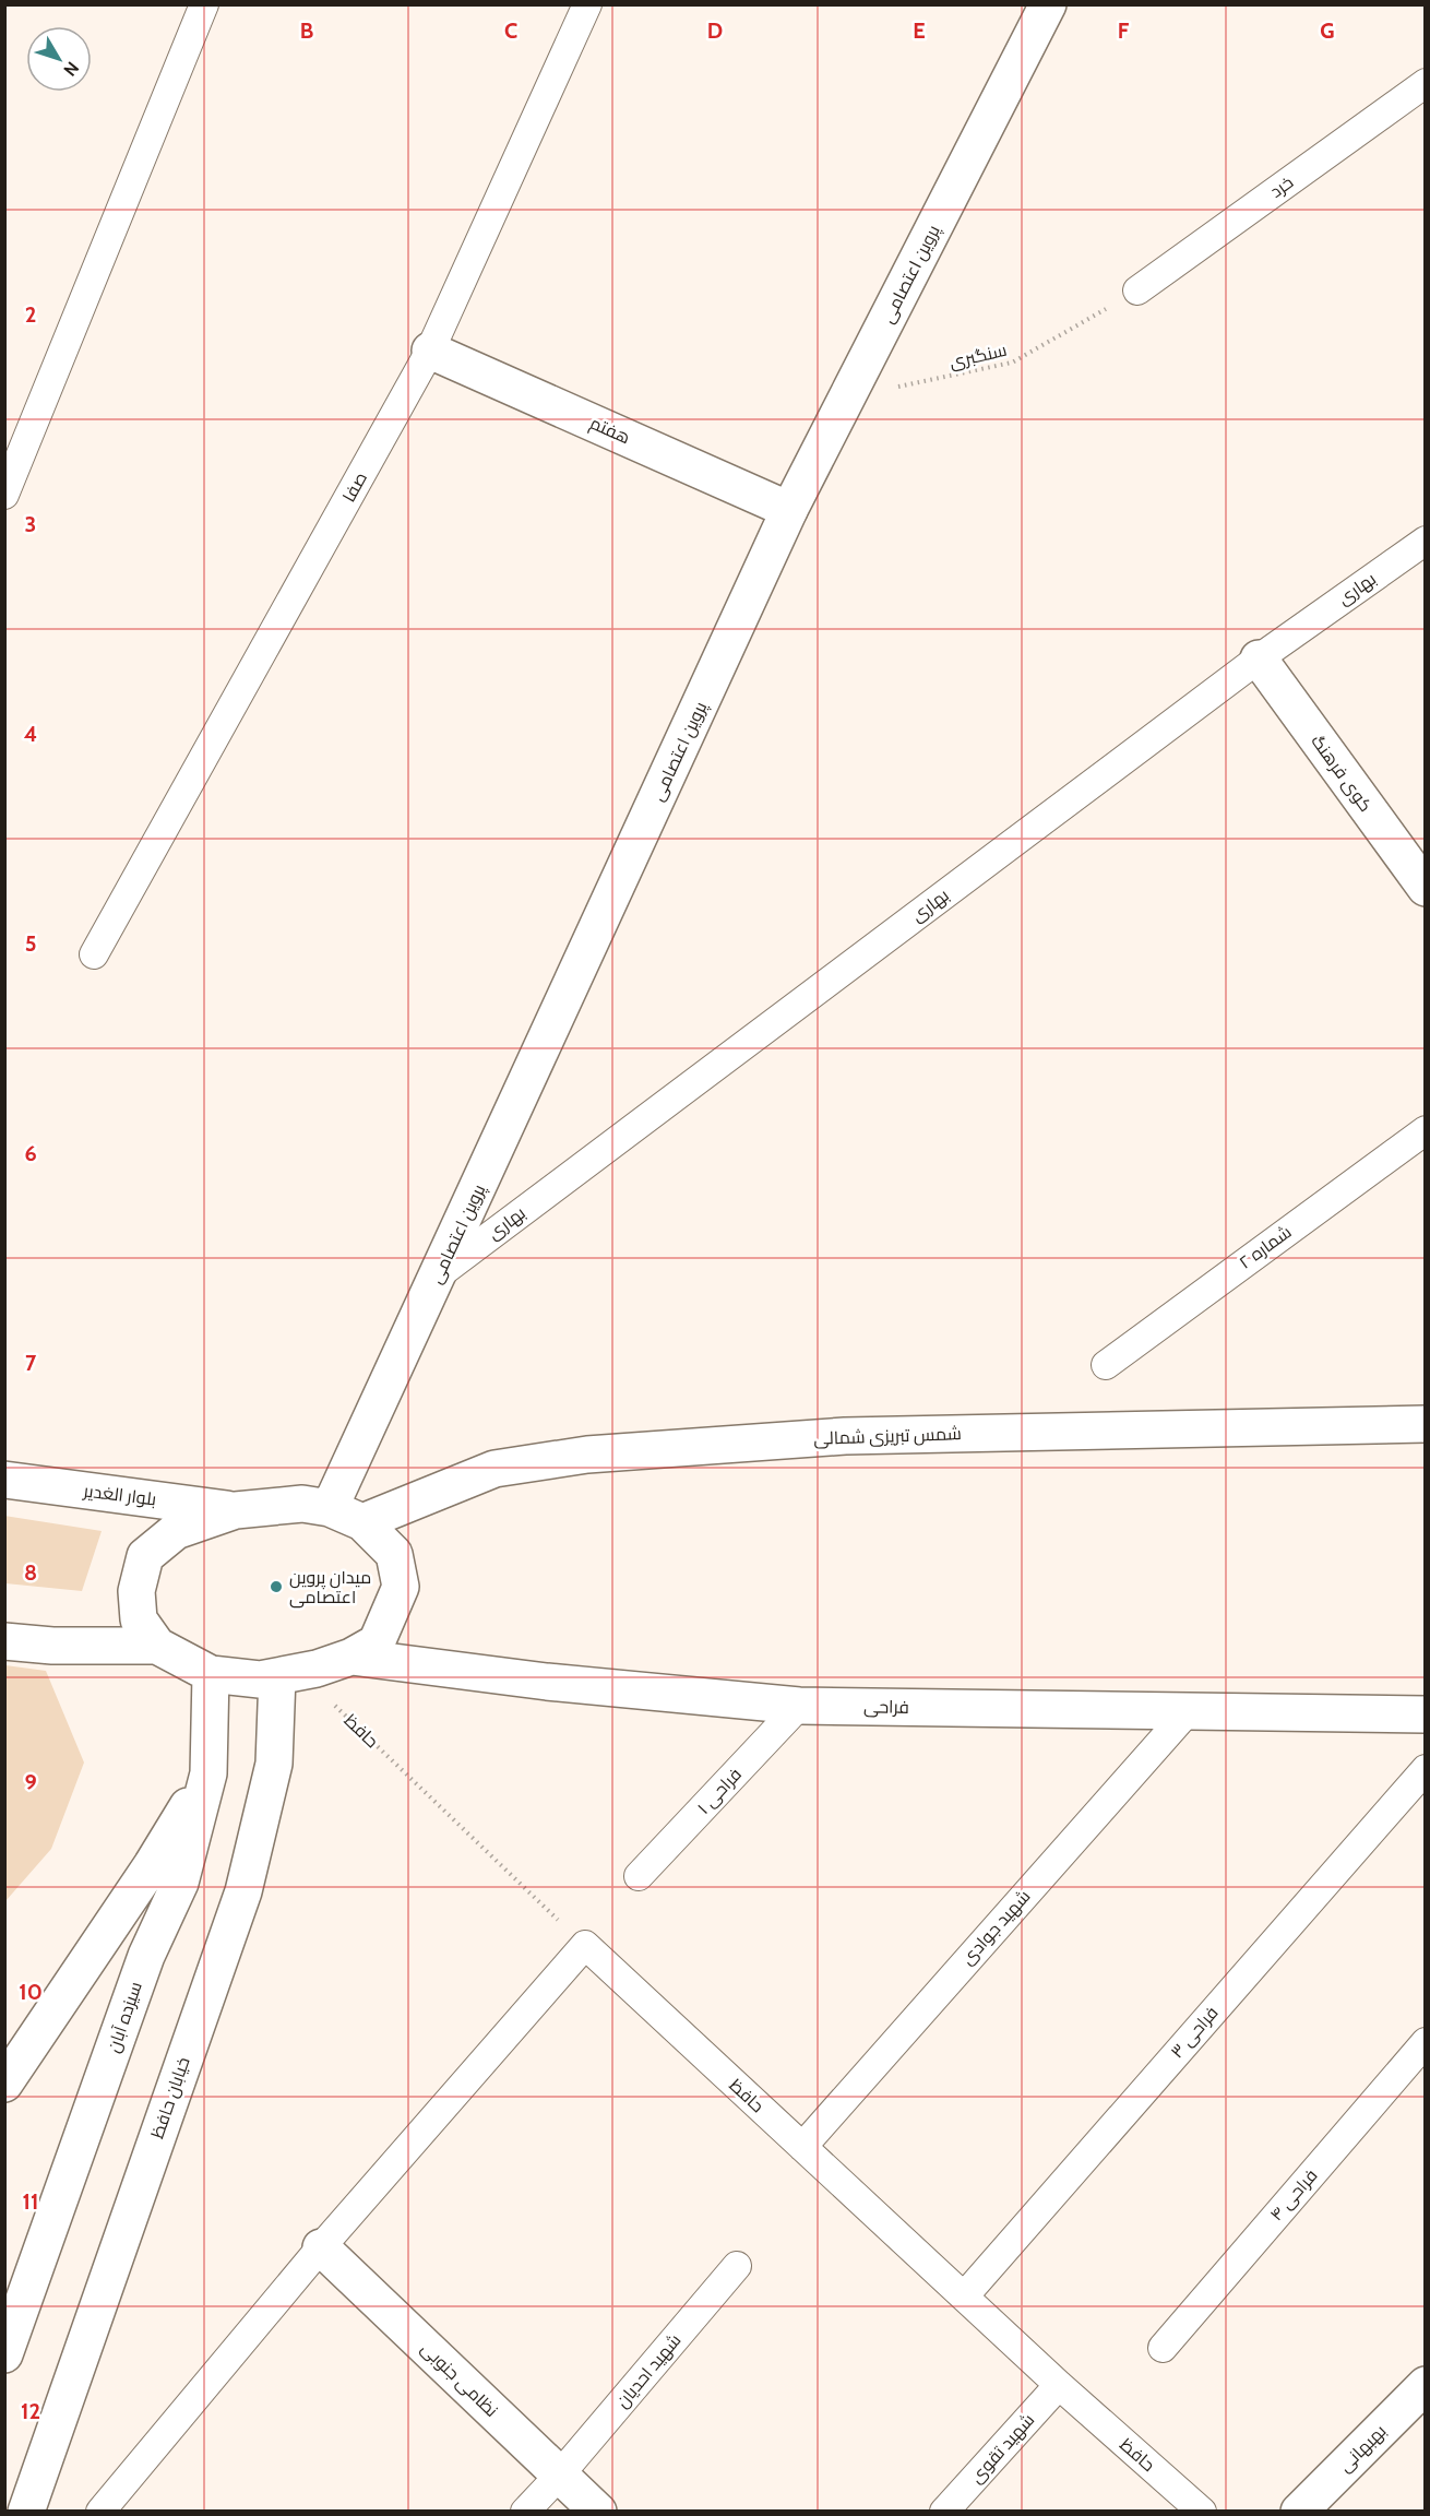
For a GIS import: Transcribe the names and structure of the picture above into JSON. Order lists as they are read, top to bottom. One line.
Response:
{"streets":{"street":["پروین اعتصامی","هفتم","کوی فرهنگ","شمس تبریزی شمالی","بلوار الغدیر","فراحی","سیزده آبان","خیابان حافظ","نظامی جنوبی","بهبهانی"],"lane":["خرد","صفا","بهاری","شماره ۲","حافظ","فراحی ۱","شهید جوادی","فراحی ۳","فراحی ۴","شهید احدیان","شهید تقوی"],"path":["سنگبری"]},"crossings":[["خرد","سنگبری"],["پروین اعتصامی","سنگبری"],["پروین اعتصامی","هفتم"],["پروین اعتصامی","بهاری"],["پروین اعتصامی","شمس تبریزی شمالی"],["پروین اعتصامی","بلوار الغدیر"],["پروین اعتصامی","فراحی"],["پروین اعتصامی","حافظ"],["پروین اعتصامی","سیزده آبان"],["پروین اعتصامی","خیابان حافظ"],["هفتم","صفا"],["بهاری","کوی فرهنگ"],["شمس تبریزی شمالی","بلوار الغدیر"],["شمس تبریزی شمالی","فراحی"],["شمس تبریزی شمالی","حافظ"],["شمس تبریزی شمالی","سیزده آبان"],["شمس تبریزی شمالی","خیابان حافظ"],["بلوار الغدیر","فراحی"],["بلوار الغدیر","حافظ"],["بلوار الغدیر","سیزده آبان"],["بلوار الغدیر","خیابان حافظ"],["فراحی","حافظ"],["فراحی","فراحی ۱"],["فراحی","شهید جوادی"],["فراحی","سیزده آبان"],["فراحی","خیابان حافظ"],["حافظ","شهید جوادی"],["حافظ","سیزده آبان"],["حافظ","فراحی ۳"],["حافظ","خیابان حافظ"],["حافظ","شهید تقوی"],["سیزده آبان","خیابان حافظ"],["شهید احدیان","نظامی جنوبی"]],"places":["میدان پروین اعتصامی"],"north":"bottom right","grid":{"columns":["B","C","D","E","F","G"],"rows":["2","3","4","5","6","7","8","9","10","11","12"]}}
